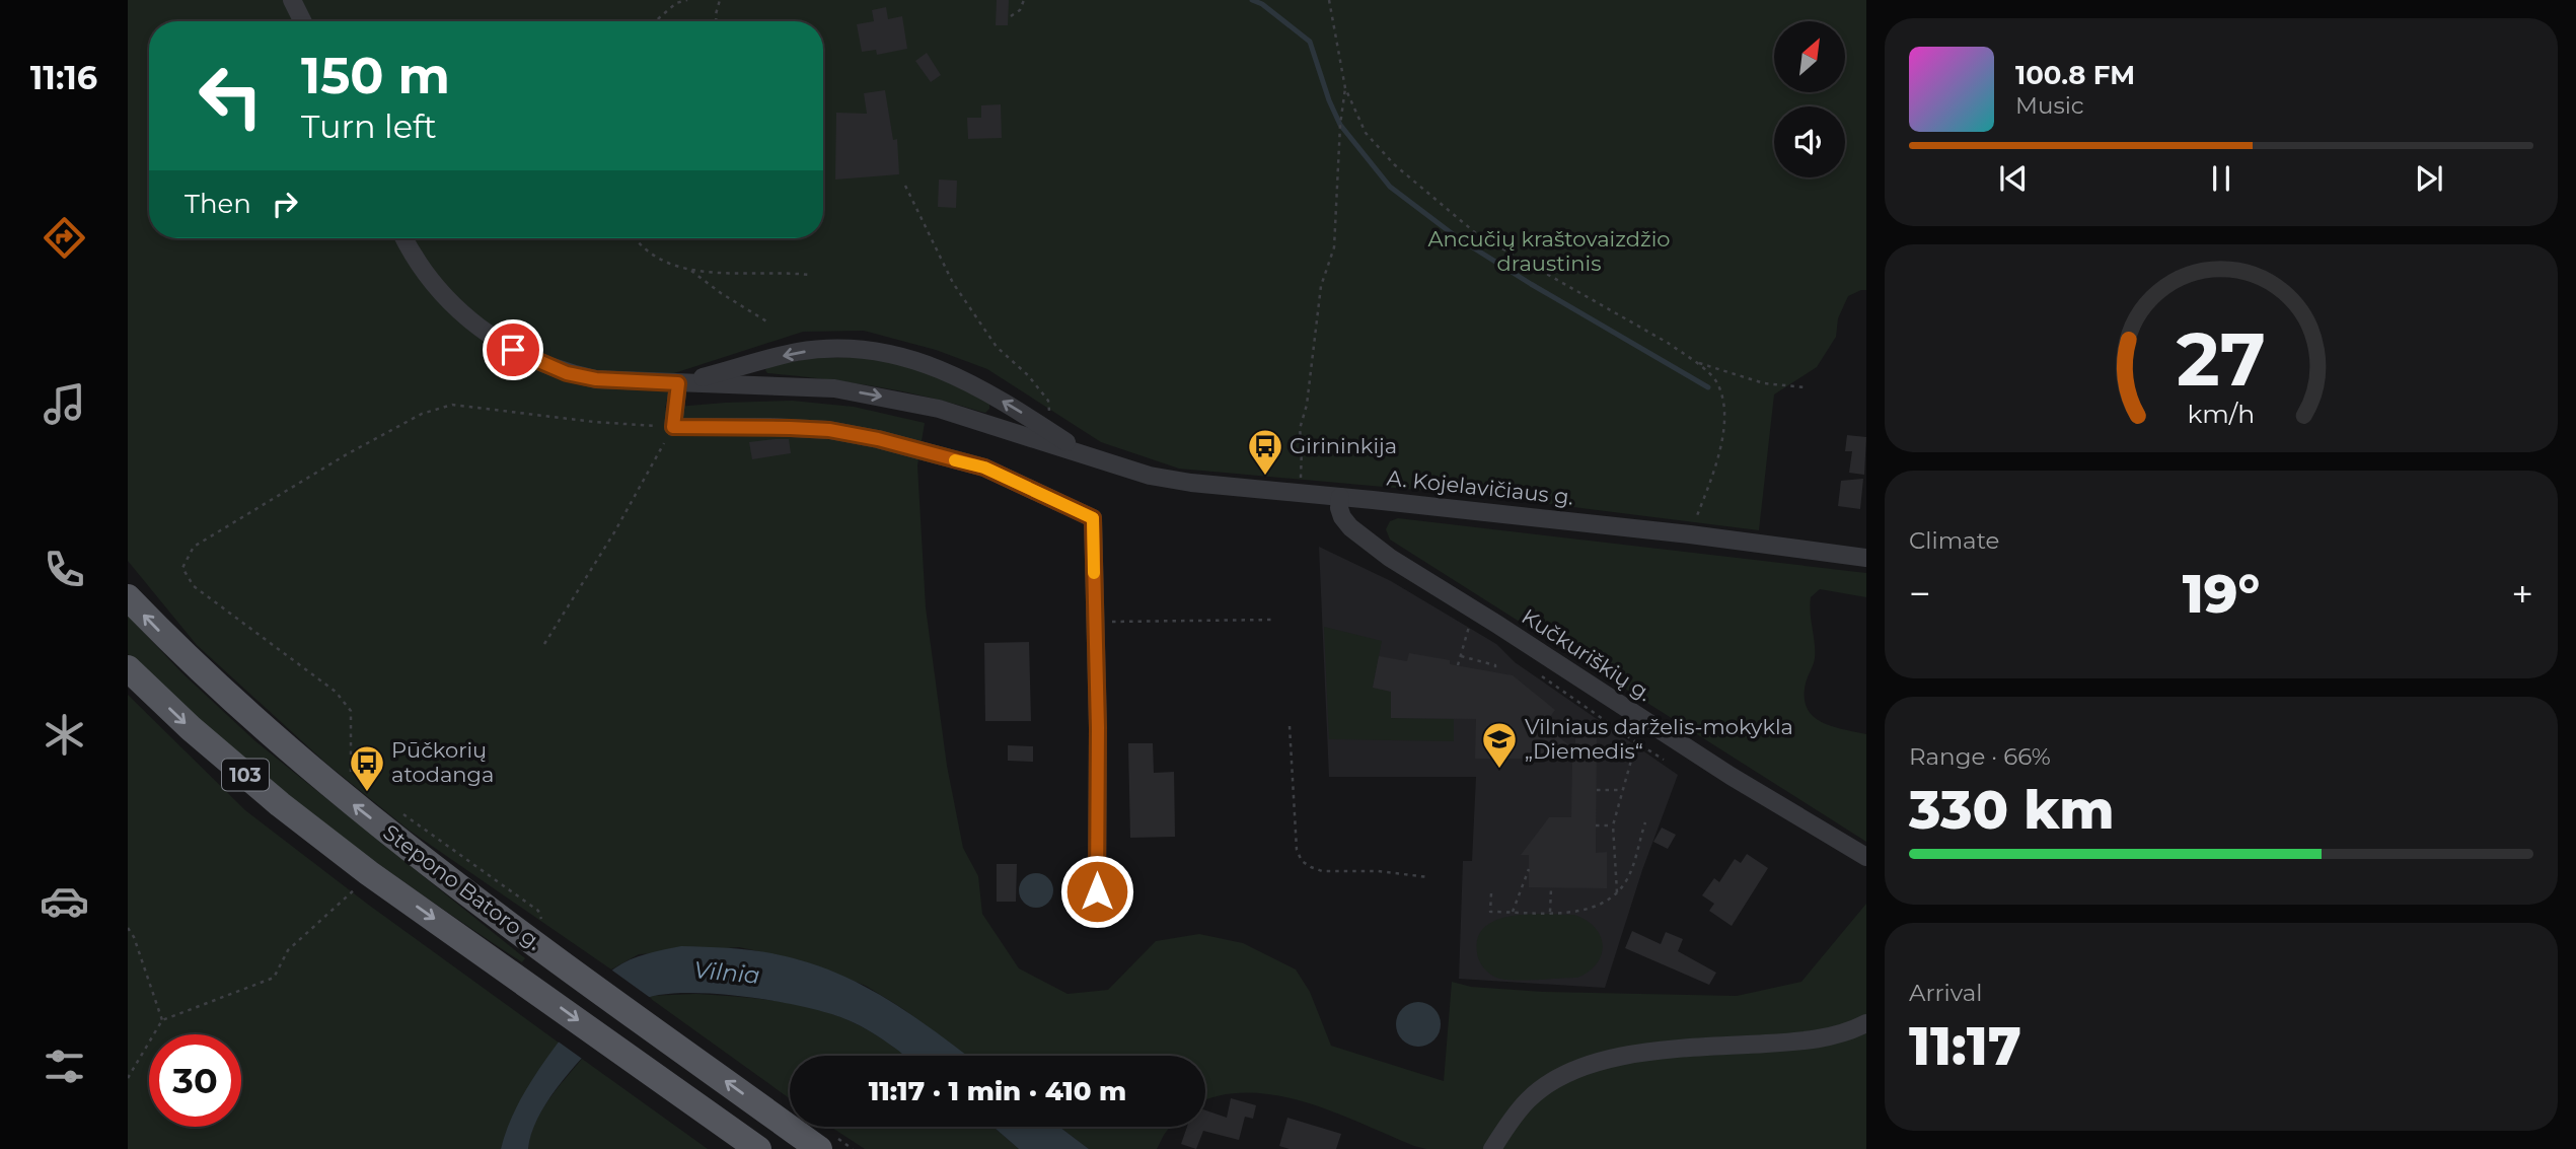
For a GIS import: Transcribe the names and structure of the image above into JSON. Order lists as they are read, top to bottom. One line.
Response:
{"streets":{"main road":["103","Stepono Batoro g."],"street":["A. Kojelavičiaus g.","Kučkuriškių g."]},"crossings":[["A. Kojelavičiaus g.","Kučkuriškių g."]],"water":["Vilnia"],"parks":["Ancučių kraštovaizdžio draustinis"],"places":{"bus stop":["Girininkija","Pūčkorių atodanga"],"school or university":["Vilniaus darželis-mokykla „Diemedis“"]},"north":"top right","page":{"tabs":"11:16","turn":["150 m","Turn left"],"song":["100.8 FM","Music"],"then":"Then","tile":["Climate",["Range · 66%","330 km"],["Arrival","11:17"]],"heat":["−","19°","+"],"limit":"30","trip":"11:17 · 1 min · 410 m","gauge":["27","km/h"]}}
